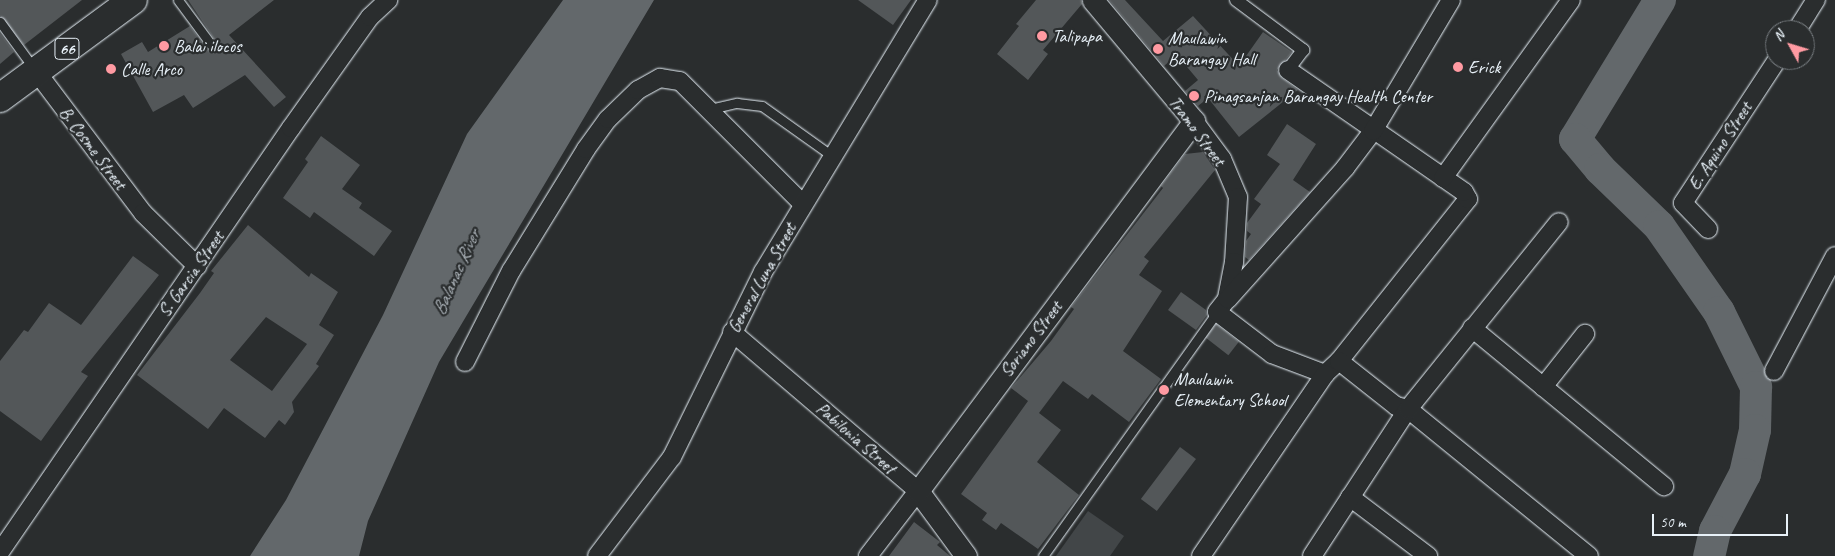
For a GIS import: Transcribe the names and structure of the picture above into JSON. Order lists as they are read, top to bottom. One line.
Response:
{"streets":{"main road":["66"],"street":["Tramo Street","E. Aquino Street","B. Cosme Street","S. Garcia Street","General Luna Street","Soriano Street","Pabilonia Street"]},"crossings":[["66","B. Cosme Street"],["Tramo Street","Soriano Street"],["B. Cosme Street","S. Garcia Street"],["General Luna Street","Pabilonia Street"],["Soriano Street","Pabilonia Street"]],"water":["Balanac River"],"places":["Talipapa","Balai ilocos","Maulawin Barangay Hall","Erick","Calle Arco","Pinagsanjan Barangay Health Center","Maulawin Elementary School"],"scale_bar":"50 m","north":"top left"}
